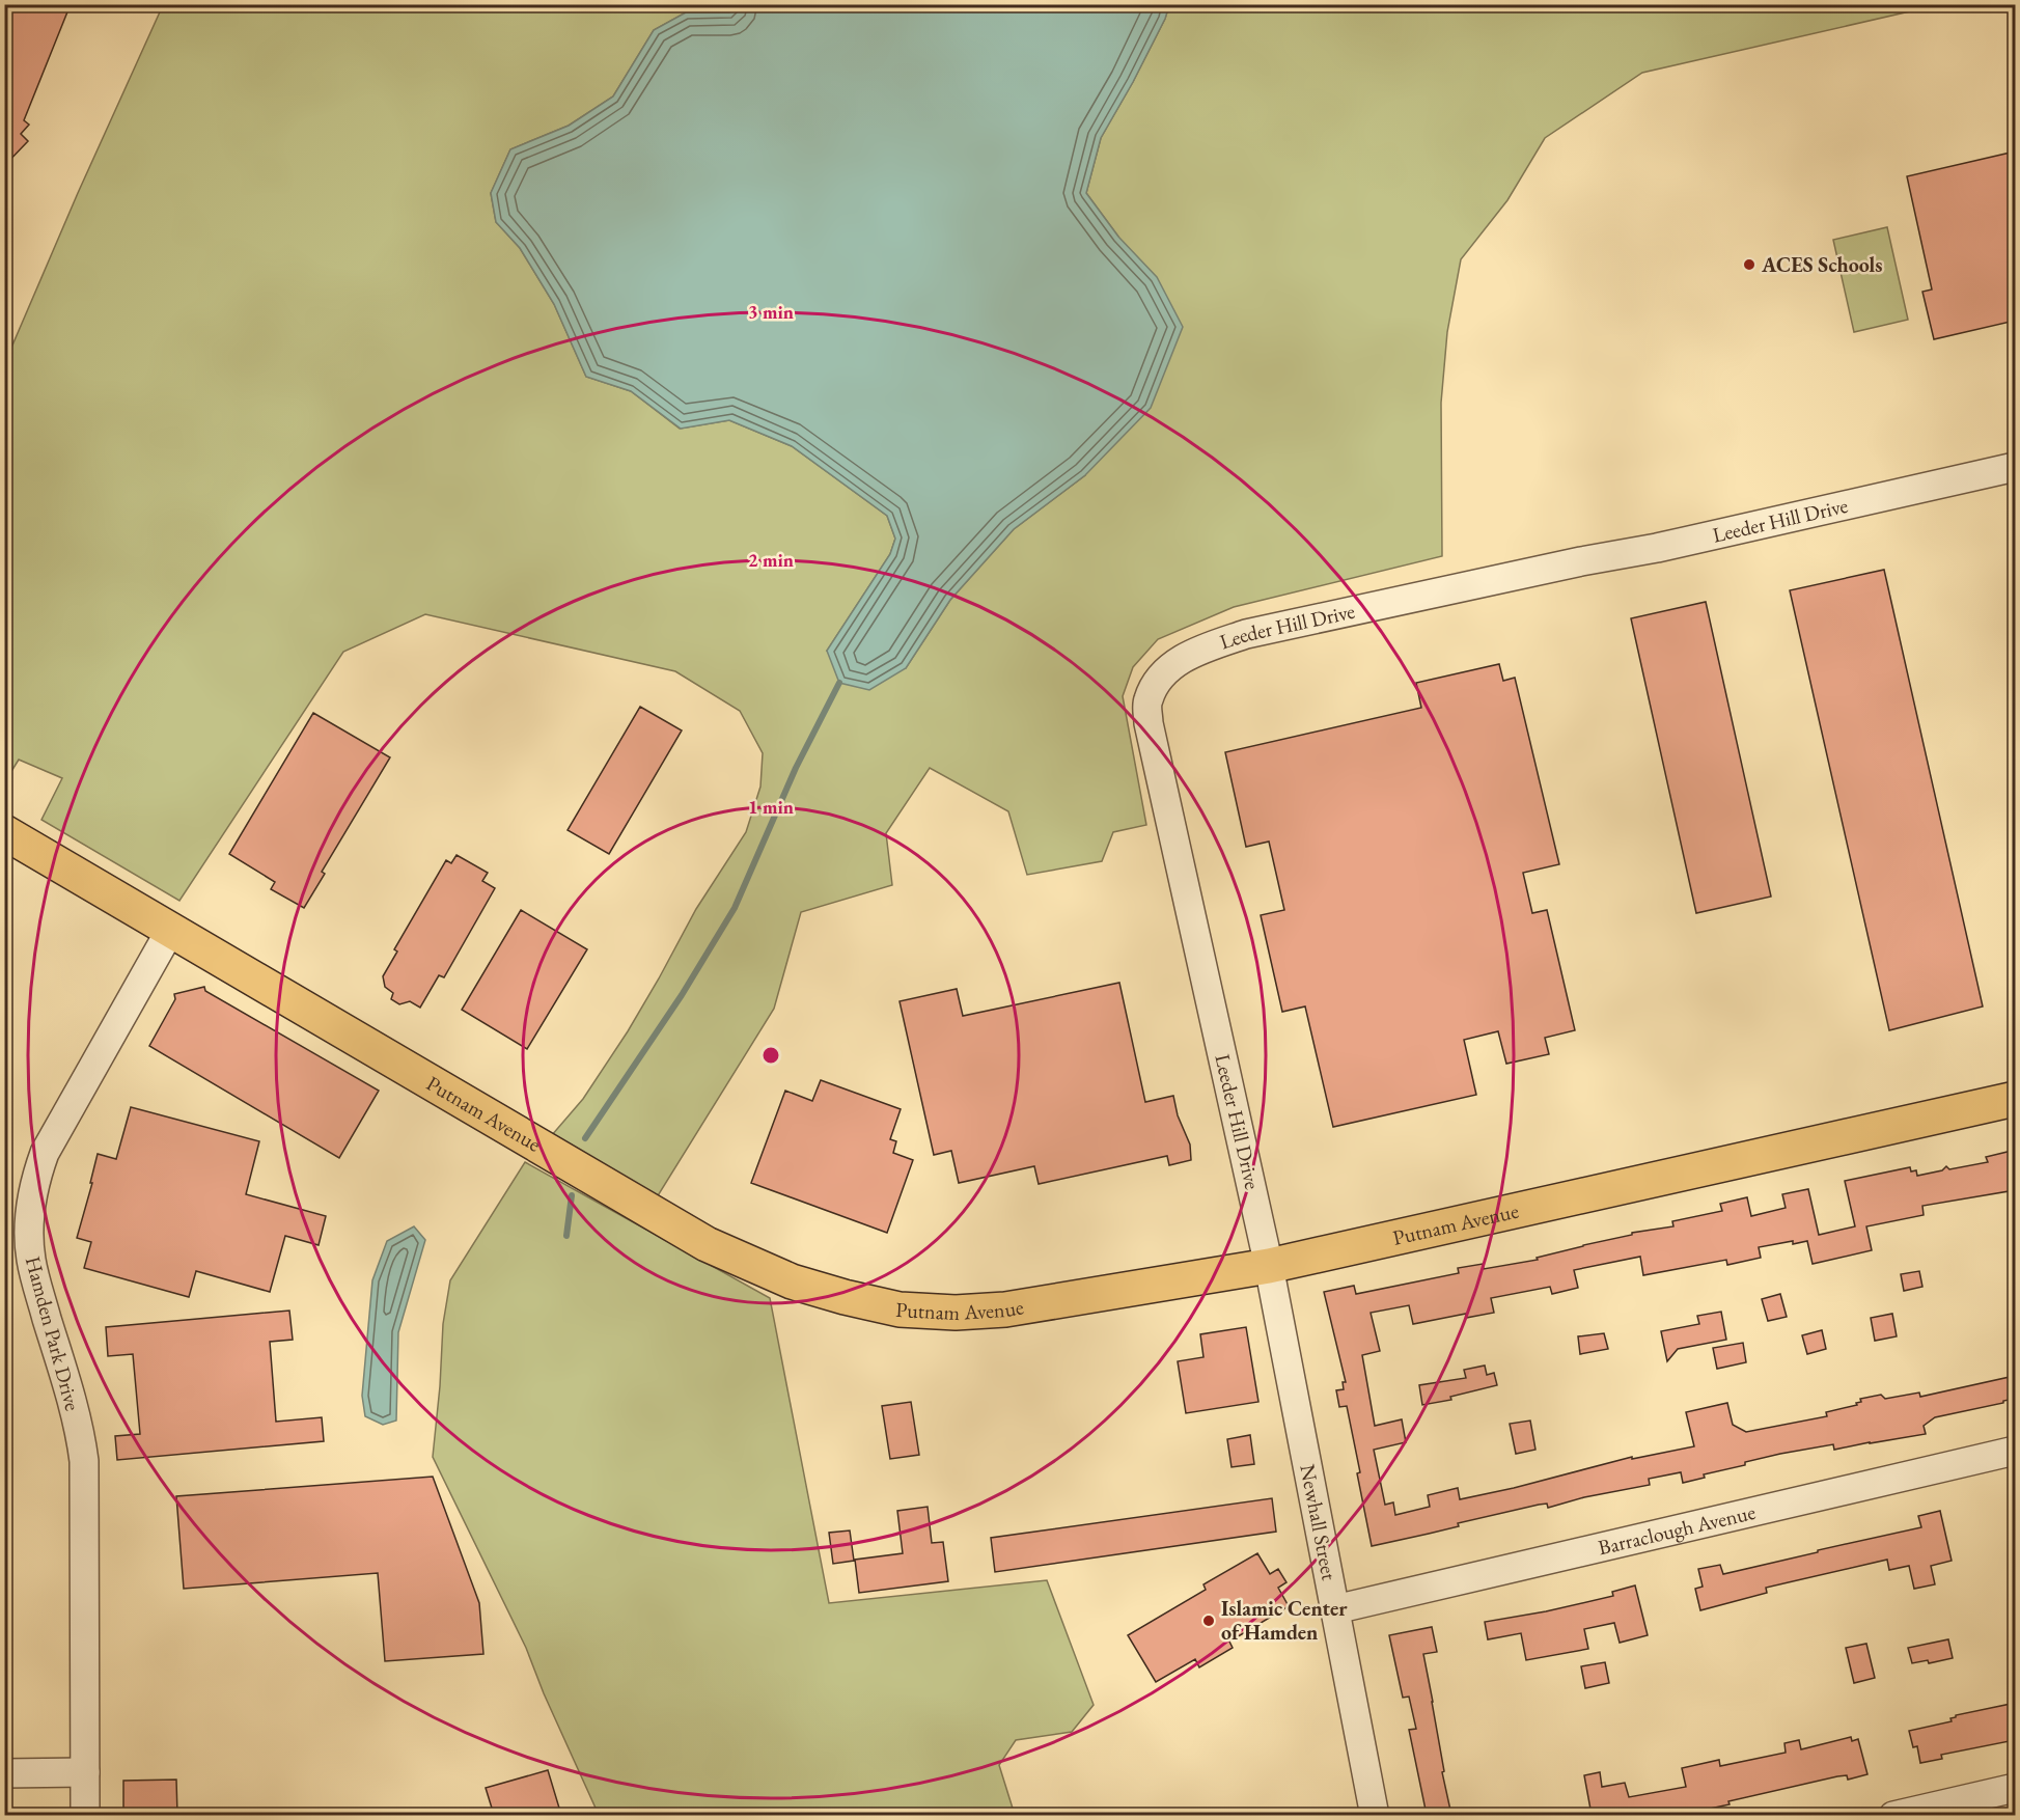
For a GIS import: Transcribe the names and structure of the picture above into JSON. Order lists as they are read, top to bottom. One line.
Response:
{"streets":{"main road":["Putnam Avenue"],"street":["Leeder Hill Drive","Hamden Park Drive","Newhall Street","Barraclough Avenue"]},"crossings":[["Leeder Hill Drive","Putnam Avenue"],["Leeder Hill Drive","Newhall Street"],["Putnam Avenue","Hamden Park Drive"],["Putnam Avenue","Newhall Street"],["Newhall Street","Barraclough Avenue"]],"places":["ACES Schools","Islamic Center of Hamden"],"rings":["3 min","2 min","1 min"]}
